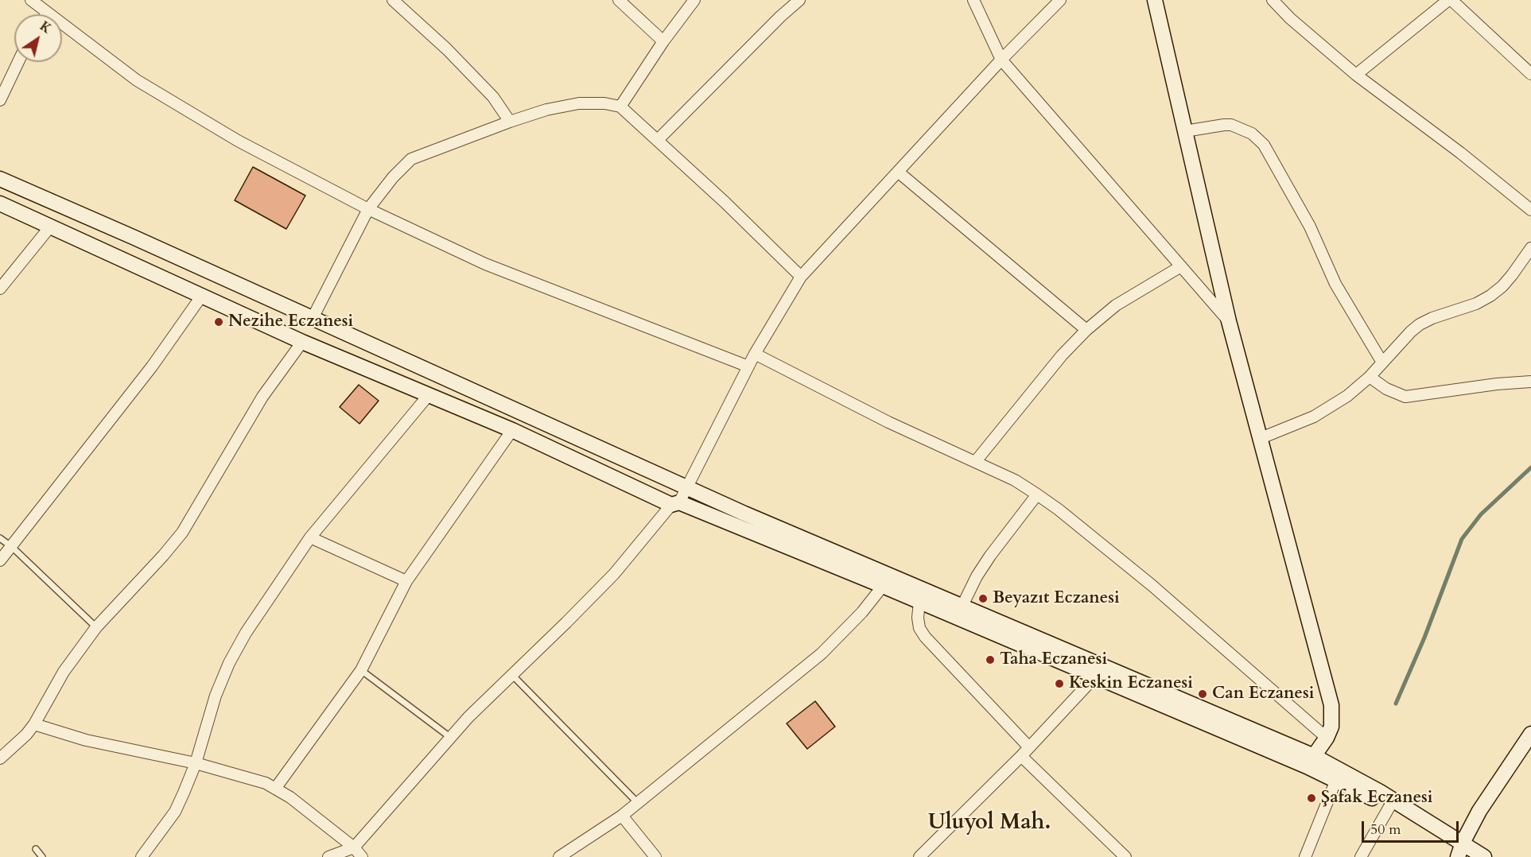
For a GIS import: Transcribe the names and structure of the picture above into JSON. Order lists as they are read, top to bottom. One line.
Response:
{"districts":["Uluyol Mah."],"places":["Nezihe Eczanesi","Beyazıt Eczanesi","Taha Eczanesi","Keskin Eczanesi","Can Eczanesi","Şafak Eczanesi"],"scale_bar":"50 m","north":"top right"}
